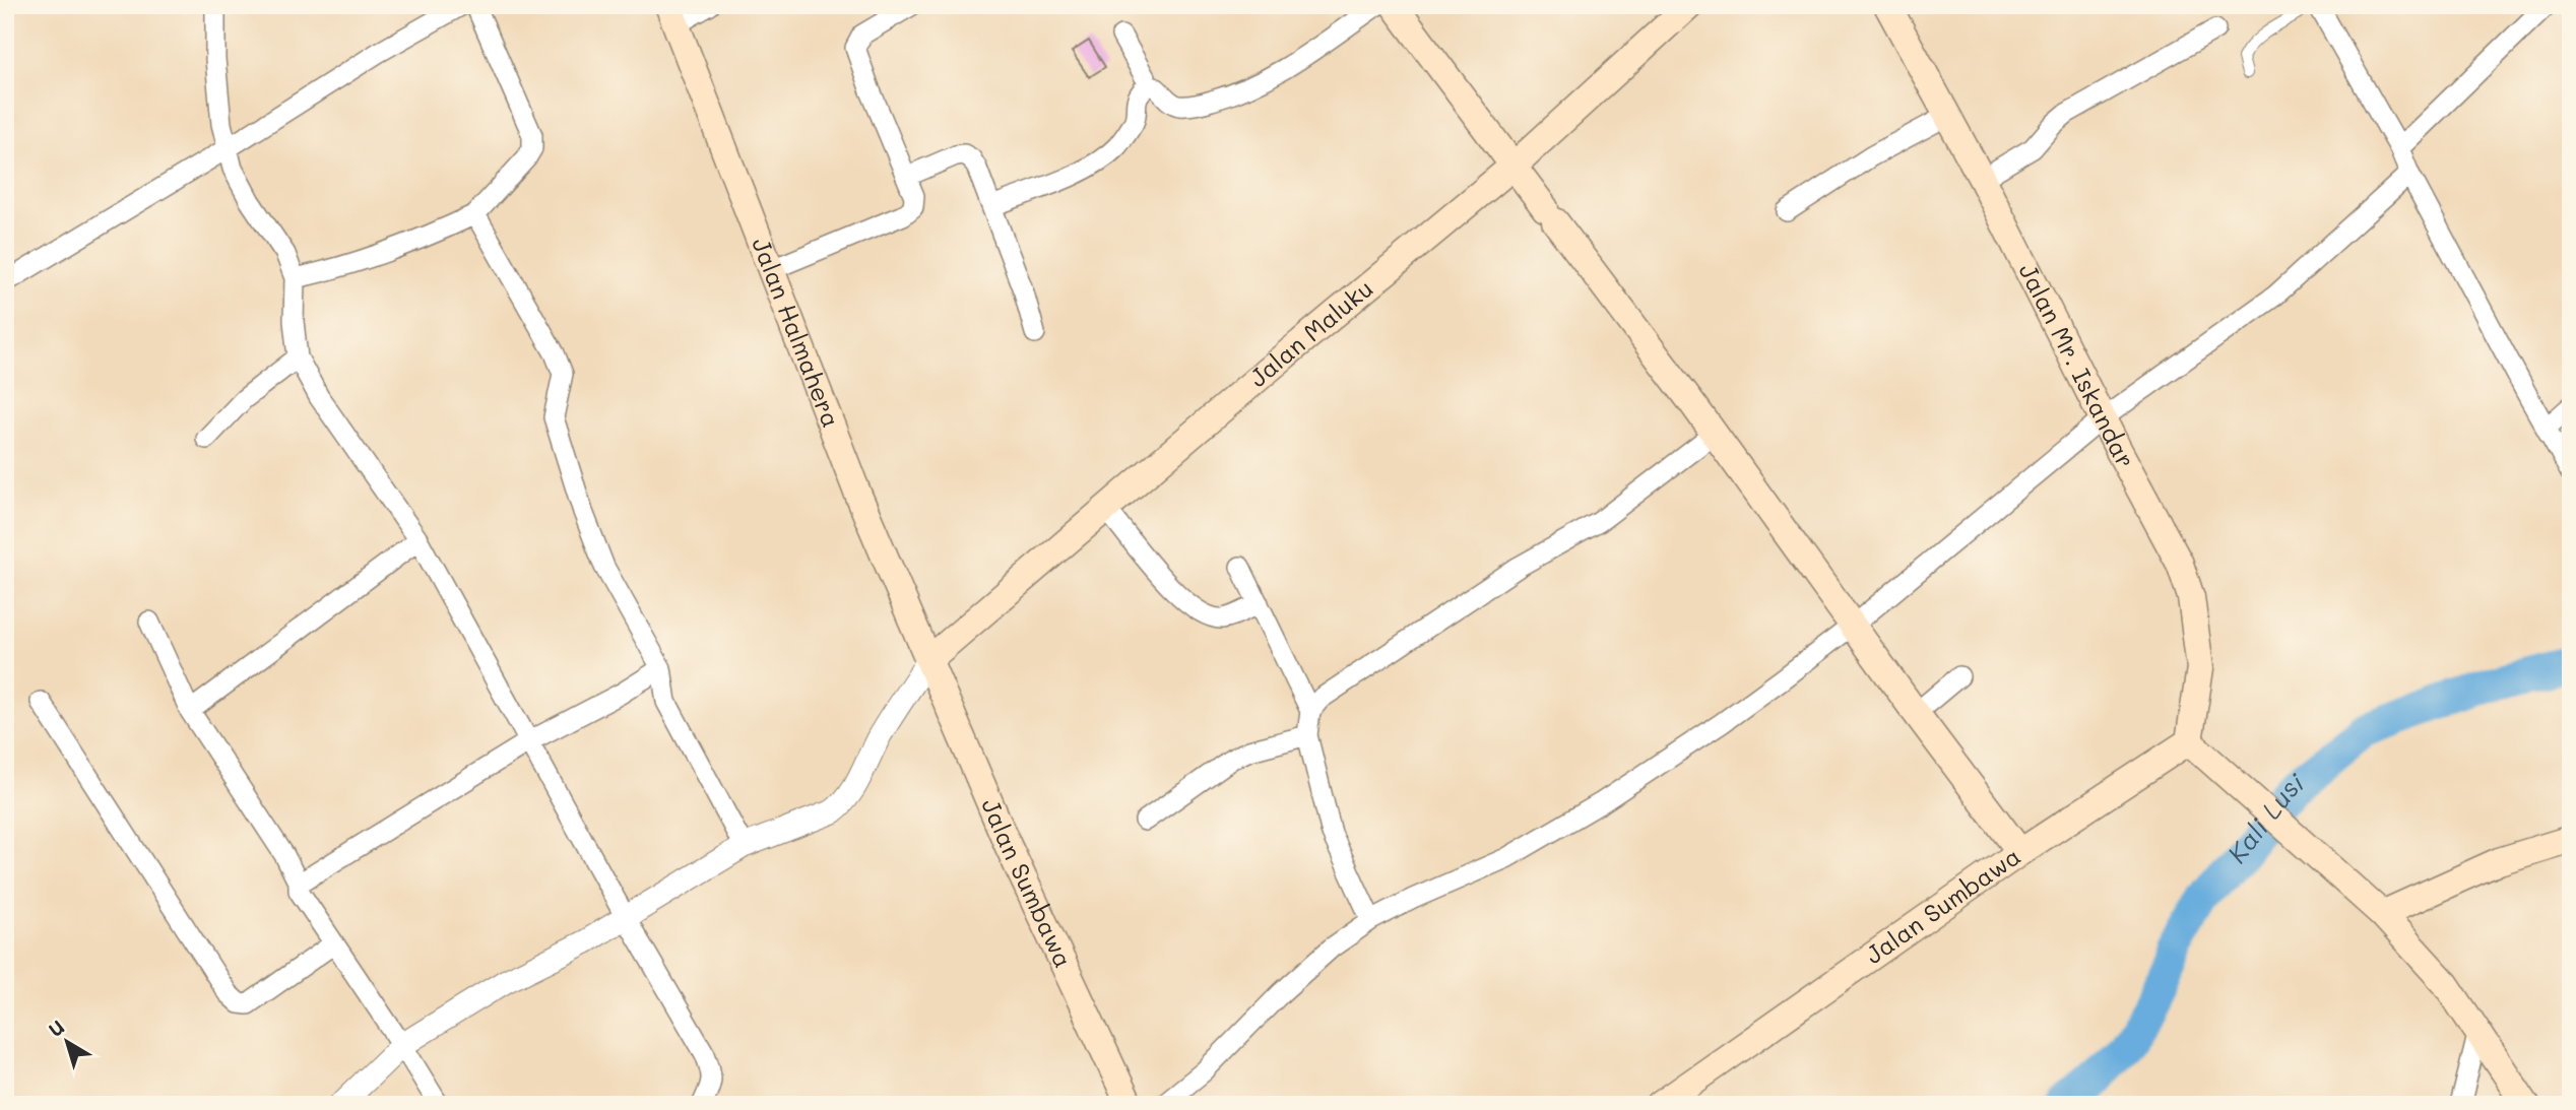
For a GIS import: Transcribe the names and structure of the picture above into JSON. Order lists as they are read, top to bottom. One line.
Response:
{"streets":{"main road":["Jalan Halmahera","Jalan Maluku","Jalan Mr. Iskandar","Jalan Sumbawa"]},"crossings":[["Jalan Halmahera","Jalan Maluku"],["Jalan Halmahera","Jalan Sumbawa"],["Jalan Maluku","Jalan Sumbawa"],["Jalan Mr. Iskandar","Jalan Sumbawa"]],"water":["Kali Lusi"],"north":"top left"}
